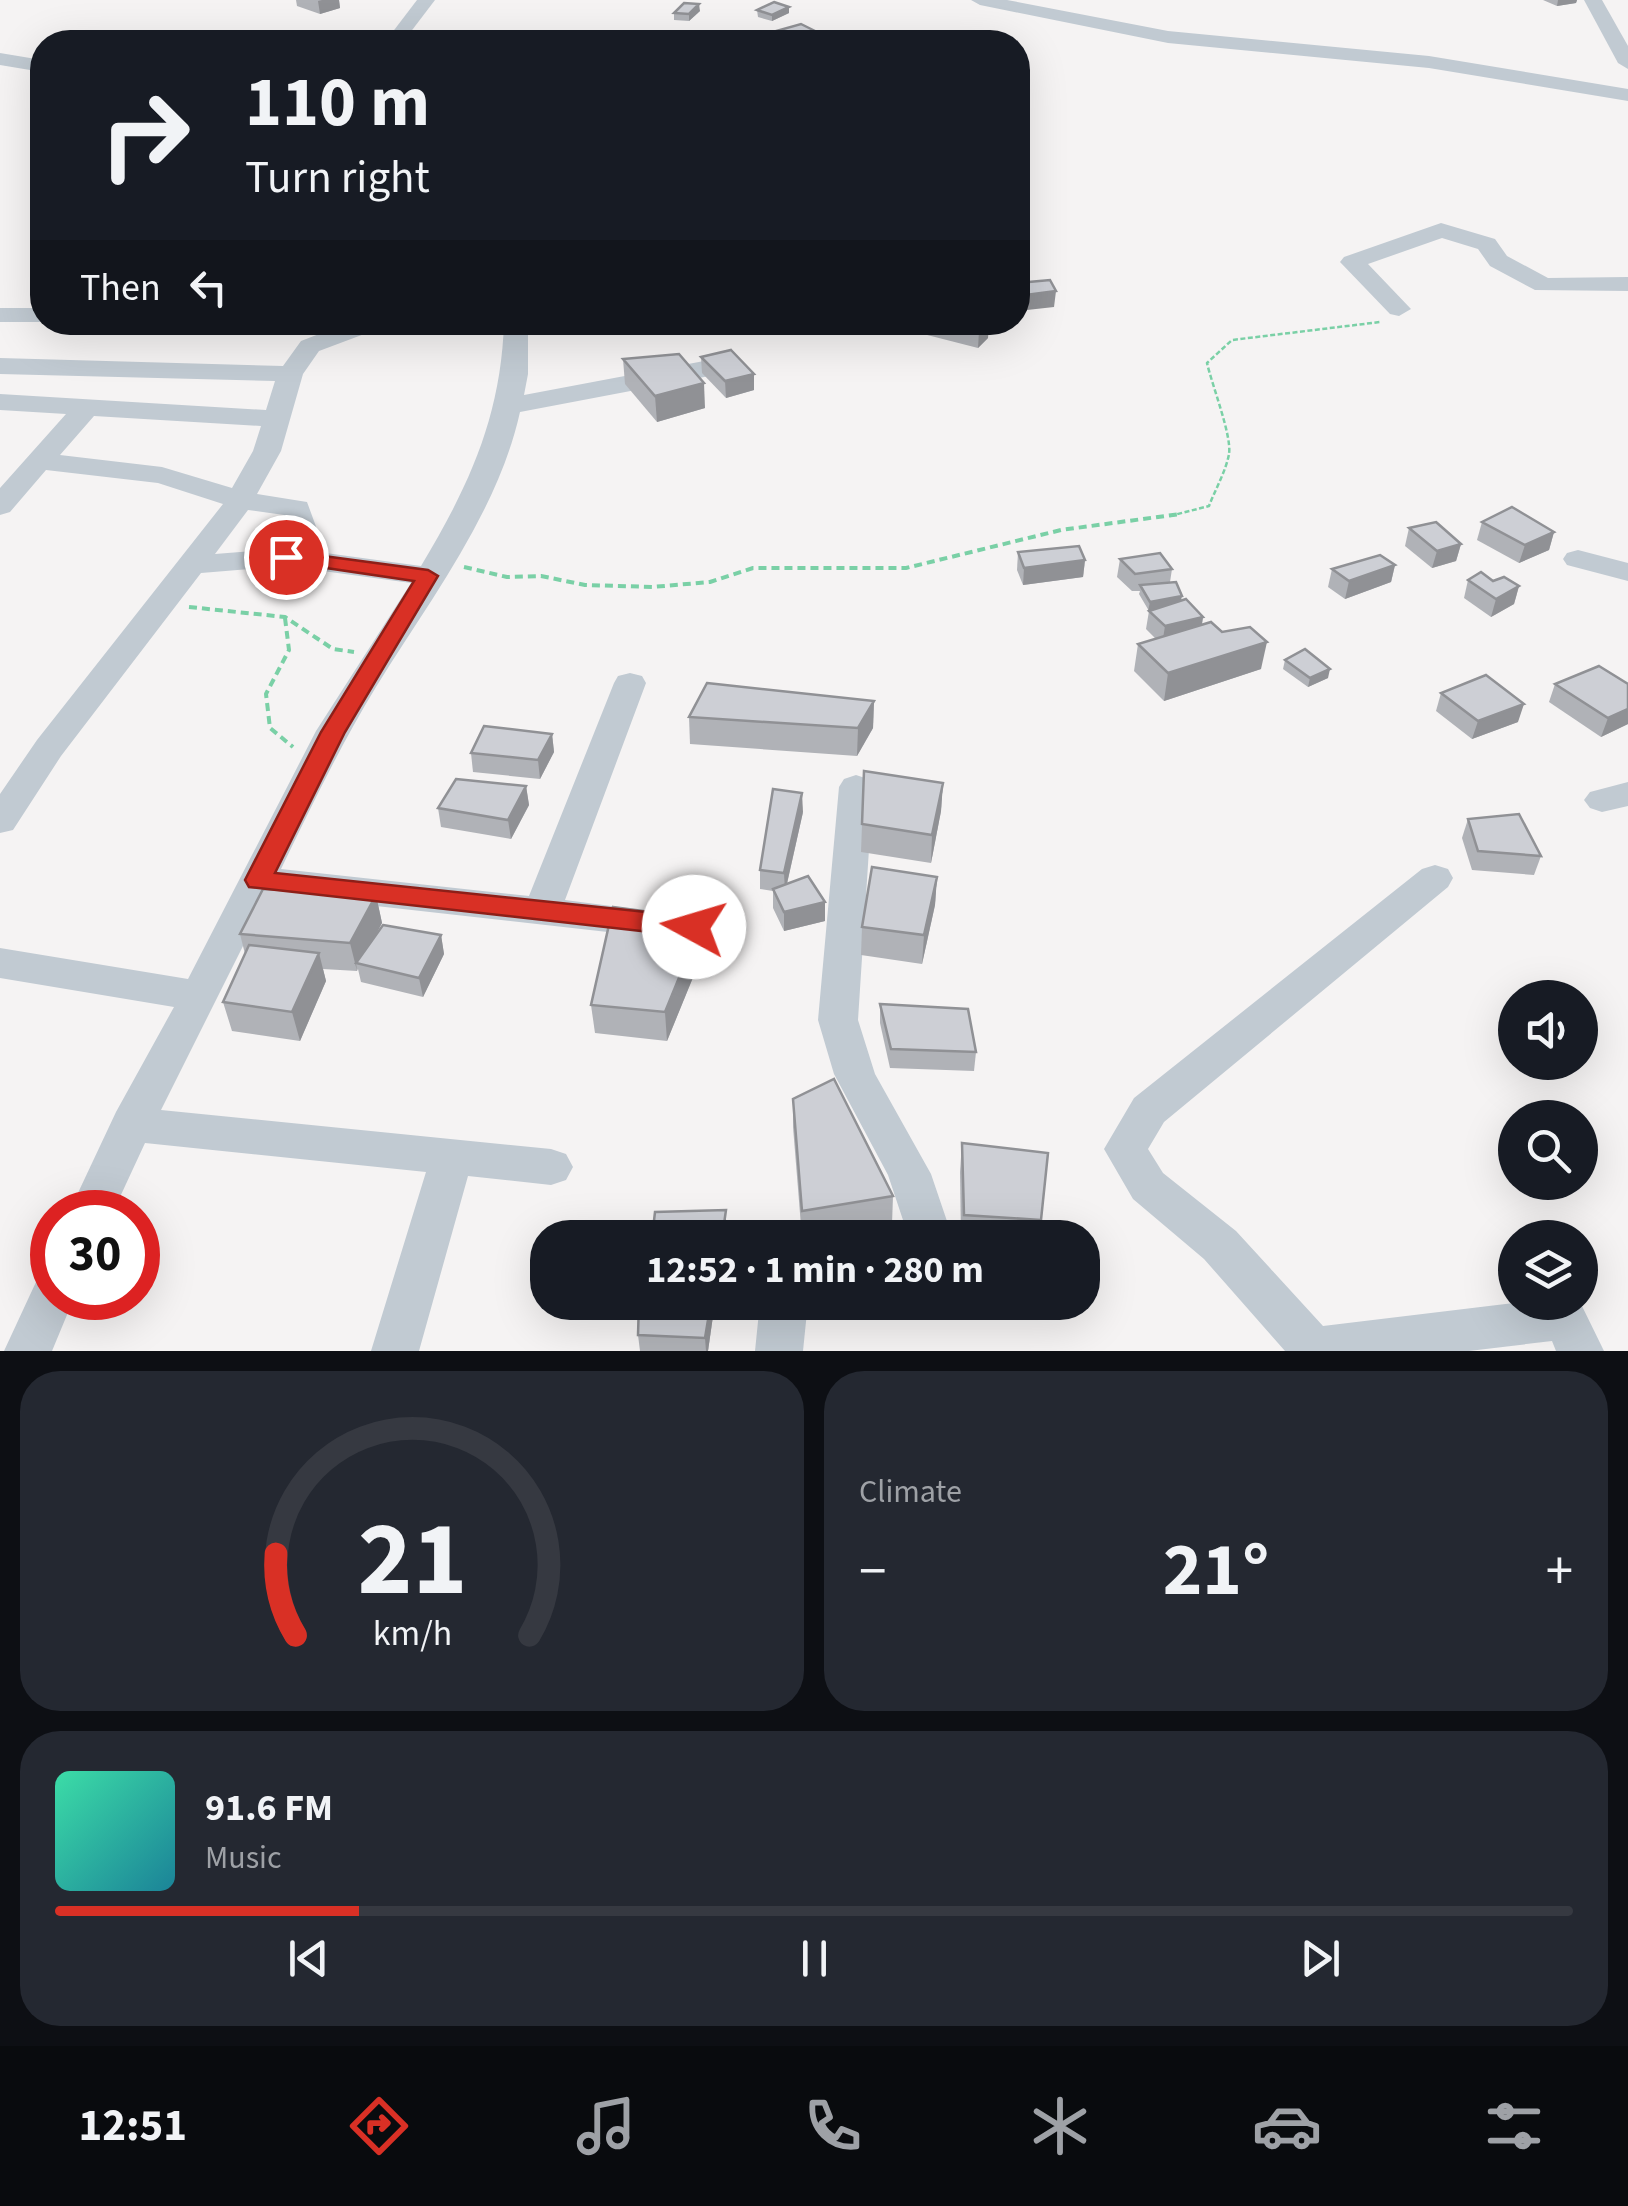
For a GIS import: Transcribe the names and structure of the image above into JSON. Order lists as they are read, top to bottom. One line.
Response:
{"page":{"turn":["110 m","Turn right"],"then":"Then","limit":"30","trip":"12:52 · 1 min · 280 m","tile":"Climate","heat":["−","21°","+"],"song":["91.6 FM","Music"],"tabs":"12:51","gauge":["21","km/h"]}}
